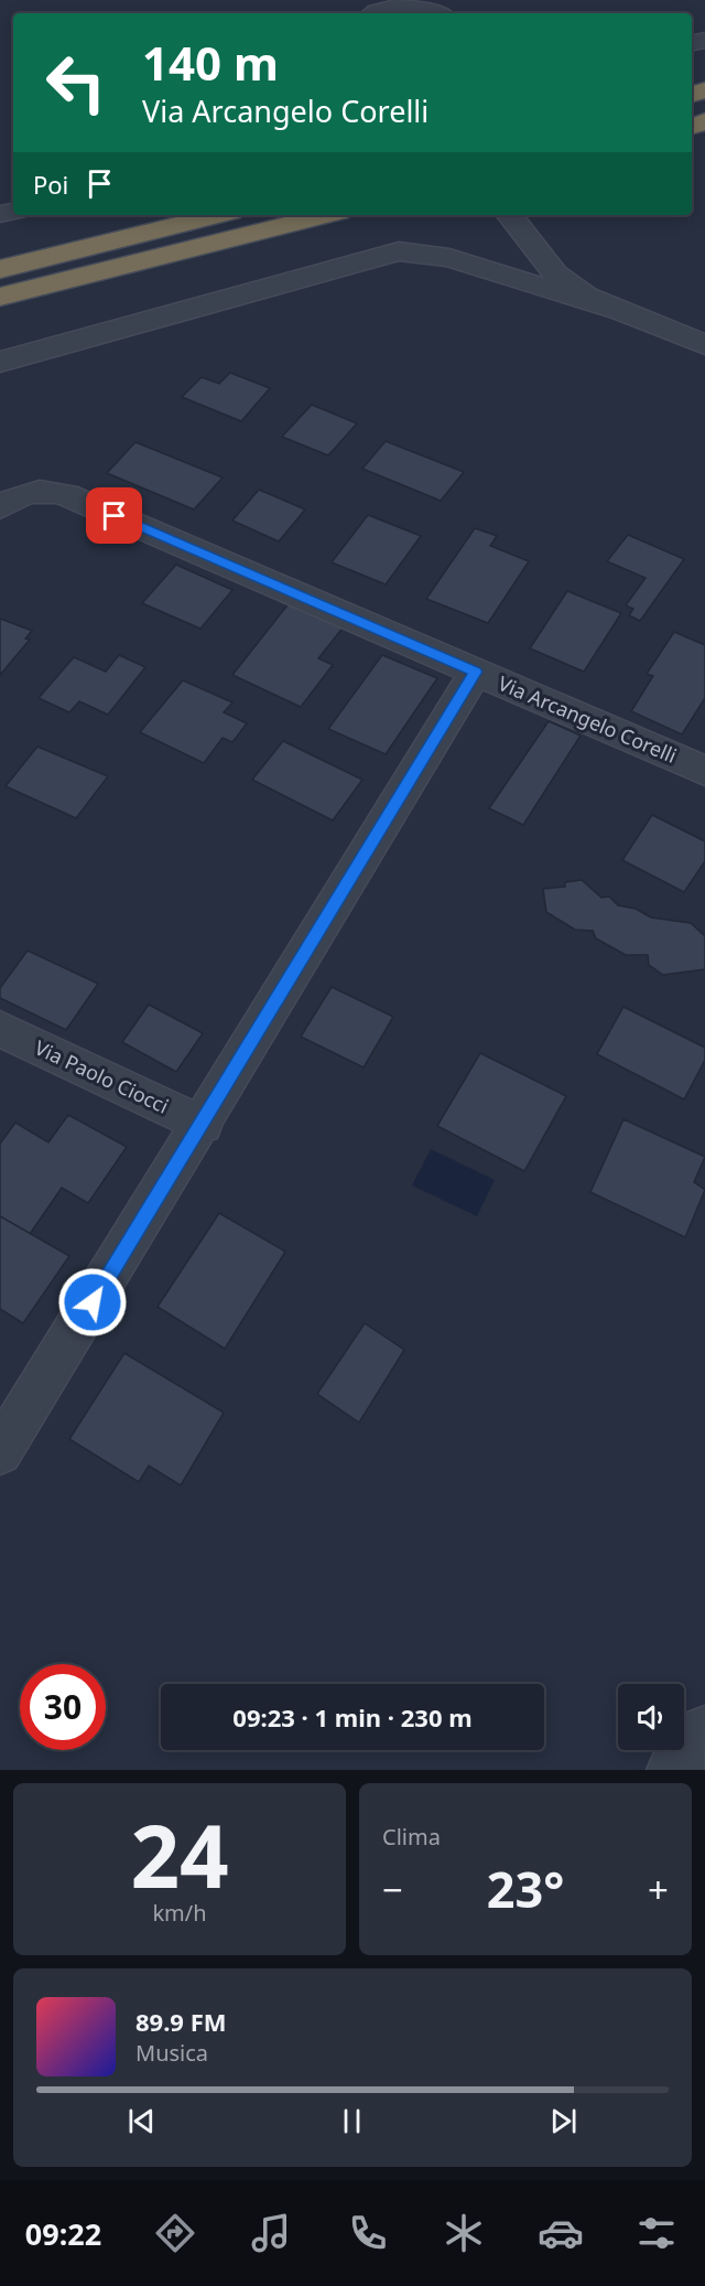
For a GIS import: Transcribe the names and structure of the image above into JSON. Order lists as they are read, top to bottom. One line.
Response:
{"streets":{"street":["Via Arcangelo Corelli","Via Paolo Ciocci"]},"page":{"turn":["140 m","Via Arcangelo Corelli"],"then":"Poi","limit":"30","trip":"09:23 · 1 min · 230 m","tile":[["24","km/h"],"Clima"],"heat":["−","23°","+"],"song":["89.9 FM","Musica"],"tabs":"09:22"}}
